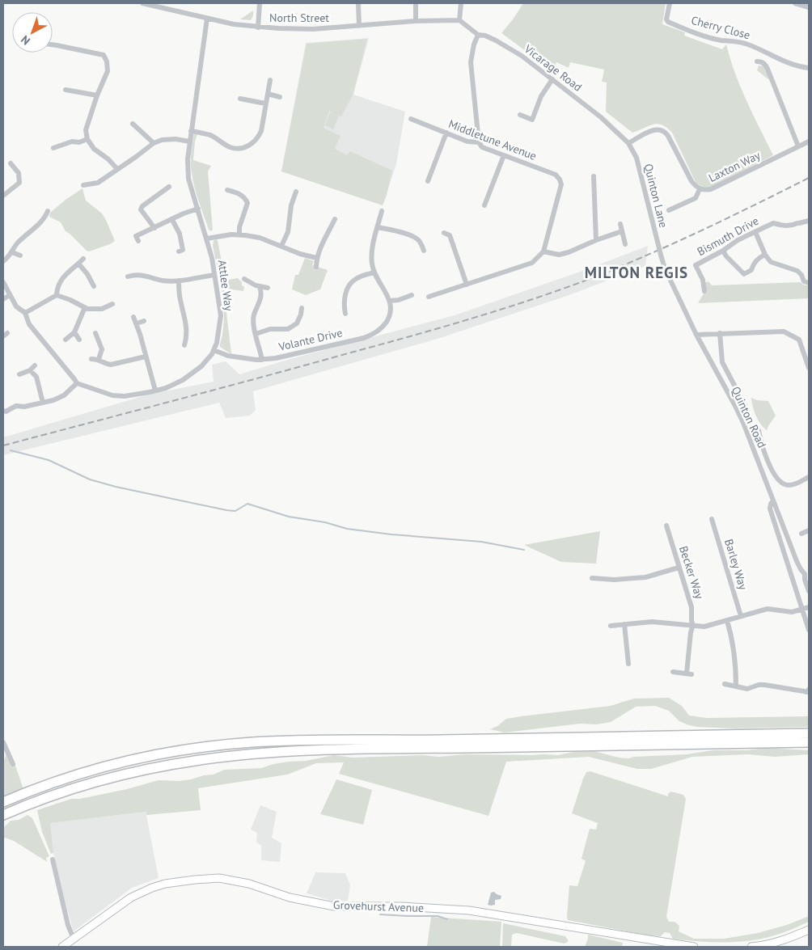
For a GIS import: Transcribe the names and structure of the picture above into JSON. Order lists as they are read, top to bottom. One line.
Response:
{"streets":{"street":["North Street","Cherry Close","Vicarage Road","Middletune Avenue","Laxton Way","Quinton Lane","Bismuth Drive","Attlee Way","Volante Drive","Quinton Road","Barley Way","Becker Way","Grovehurst Avenue"]},"crossings":[["North Street","Vicarage Road"],["North Street","Attlee Way"],["Vicarage Road","Laxton Way"],["Vicarage Road","Quinton Lane"],["Laxton Way","Quinton Lane"],["Quinton Lane","Quinton Road"],["Attlee Way","Volante Drive"]],"districts":["MILTON REGIS"],"north":"bottom left"}
